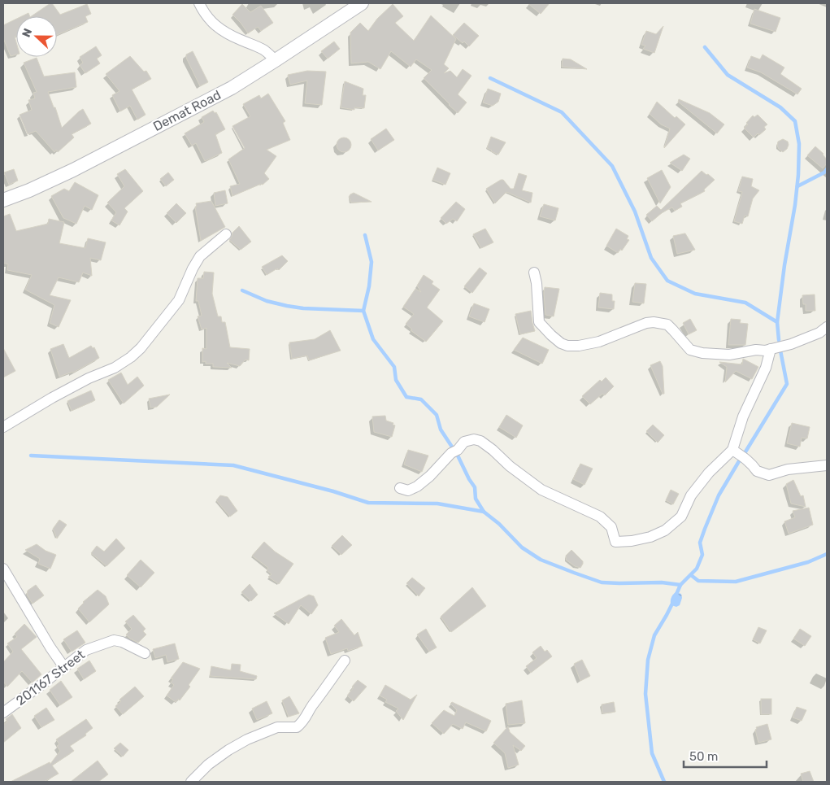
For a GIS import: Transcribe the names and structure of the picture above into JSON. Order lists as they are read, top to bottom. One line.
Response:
{"streets":{"street":["Demat Road","201167 Street"]},"scale_bar":"50 m","north":"left"}
